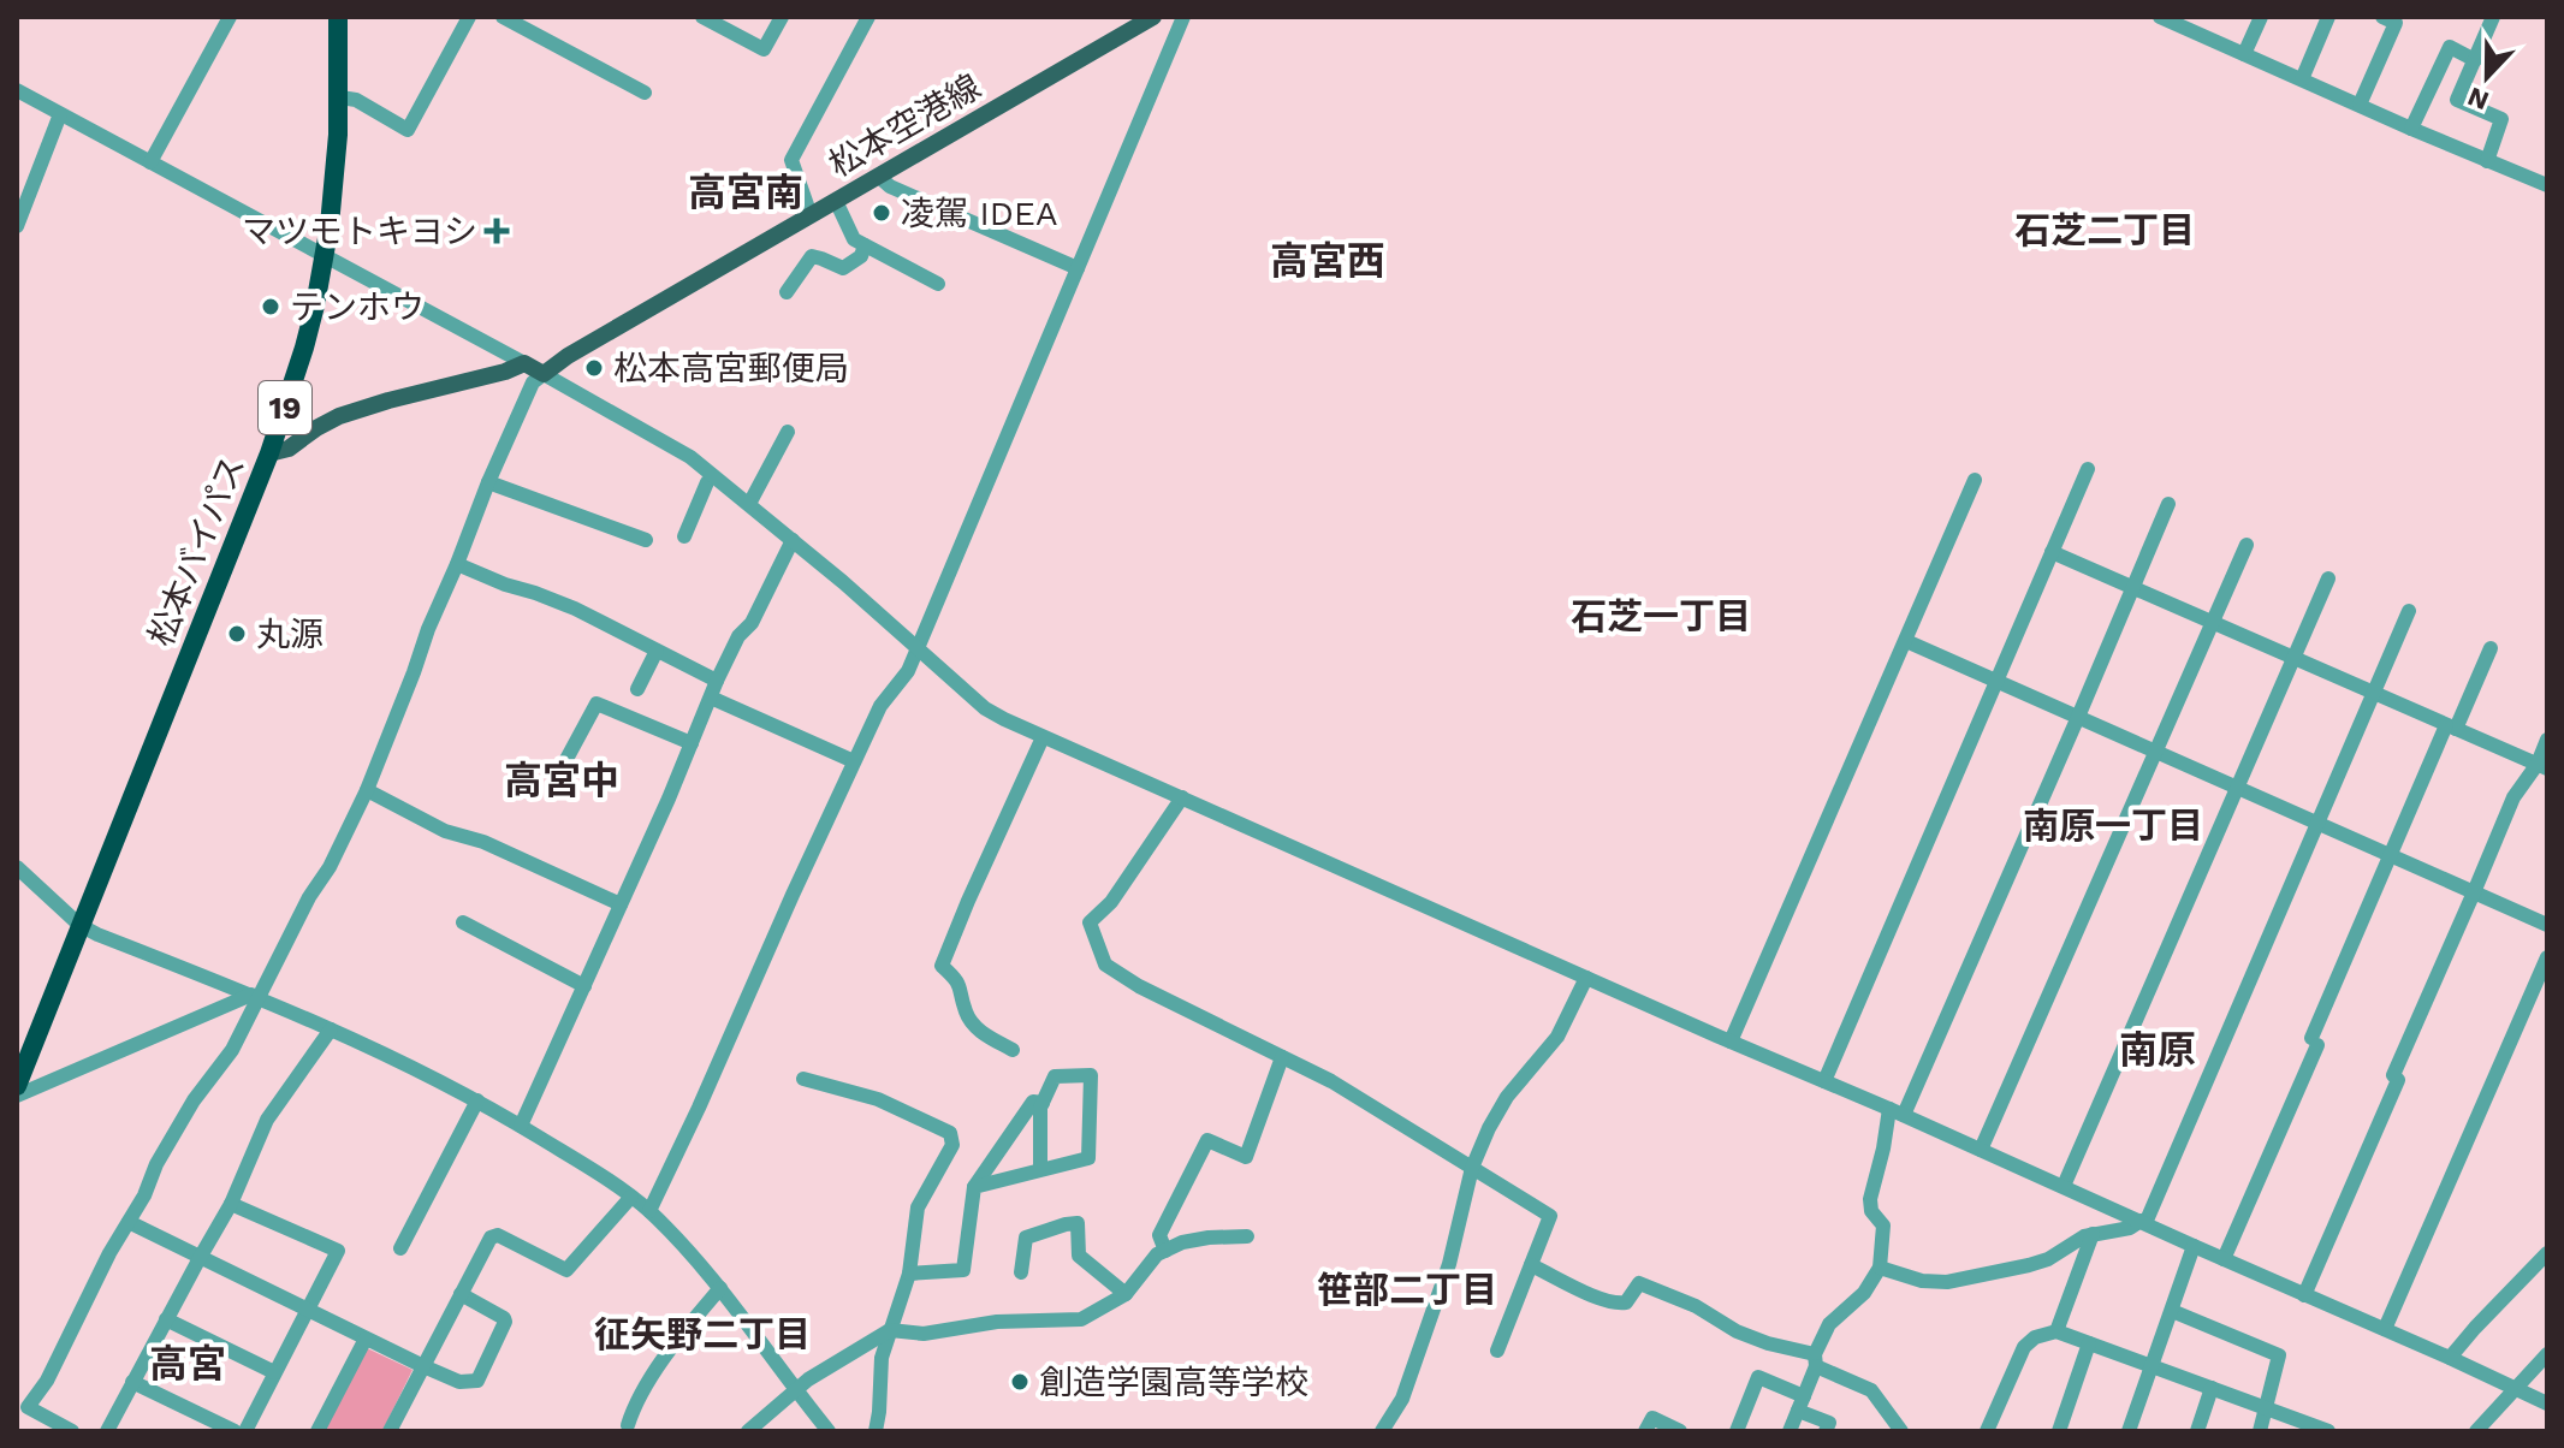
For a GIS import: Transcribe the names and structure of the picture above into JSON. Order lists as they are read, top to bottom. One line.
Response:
{"streets":{"highway":["19","松本バイパス"],"main road":["松本空港線"]},"districts":["高宮南","石芝二丁目","高宮西","石芝一丁目","高宮中","南原一丁目","南原","笹部二丁目","征矢野二丁目","高宮"],"places":{"other":["凌駕 IDEA","テンホウ","松本高宮郵便局","丸源","創造学園高等学校"],"health":["マツモトキヨシ"]},"north":"bottom"}
